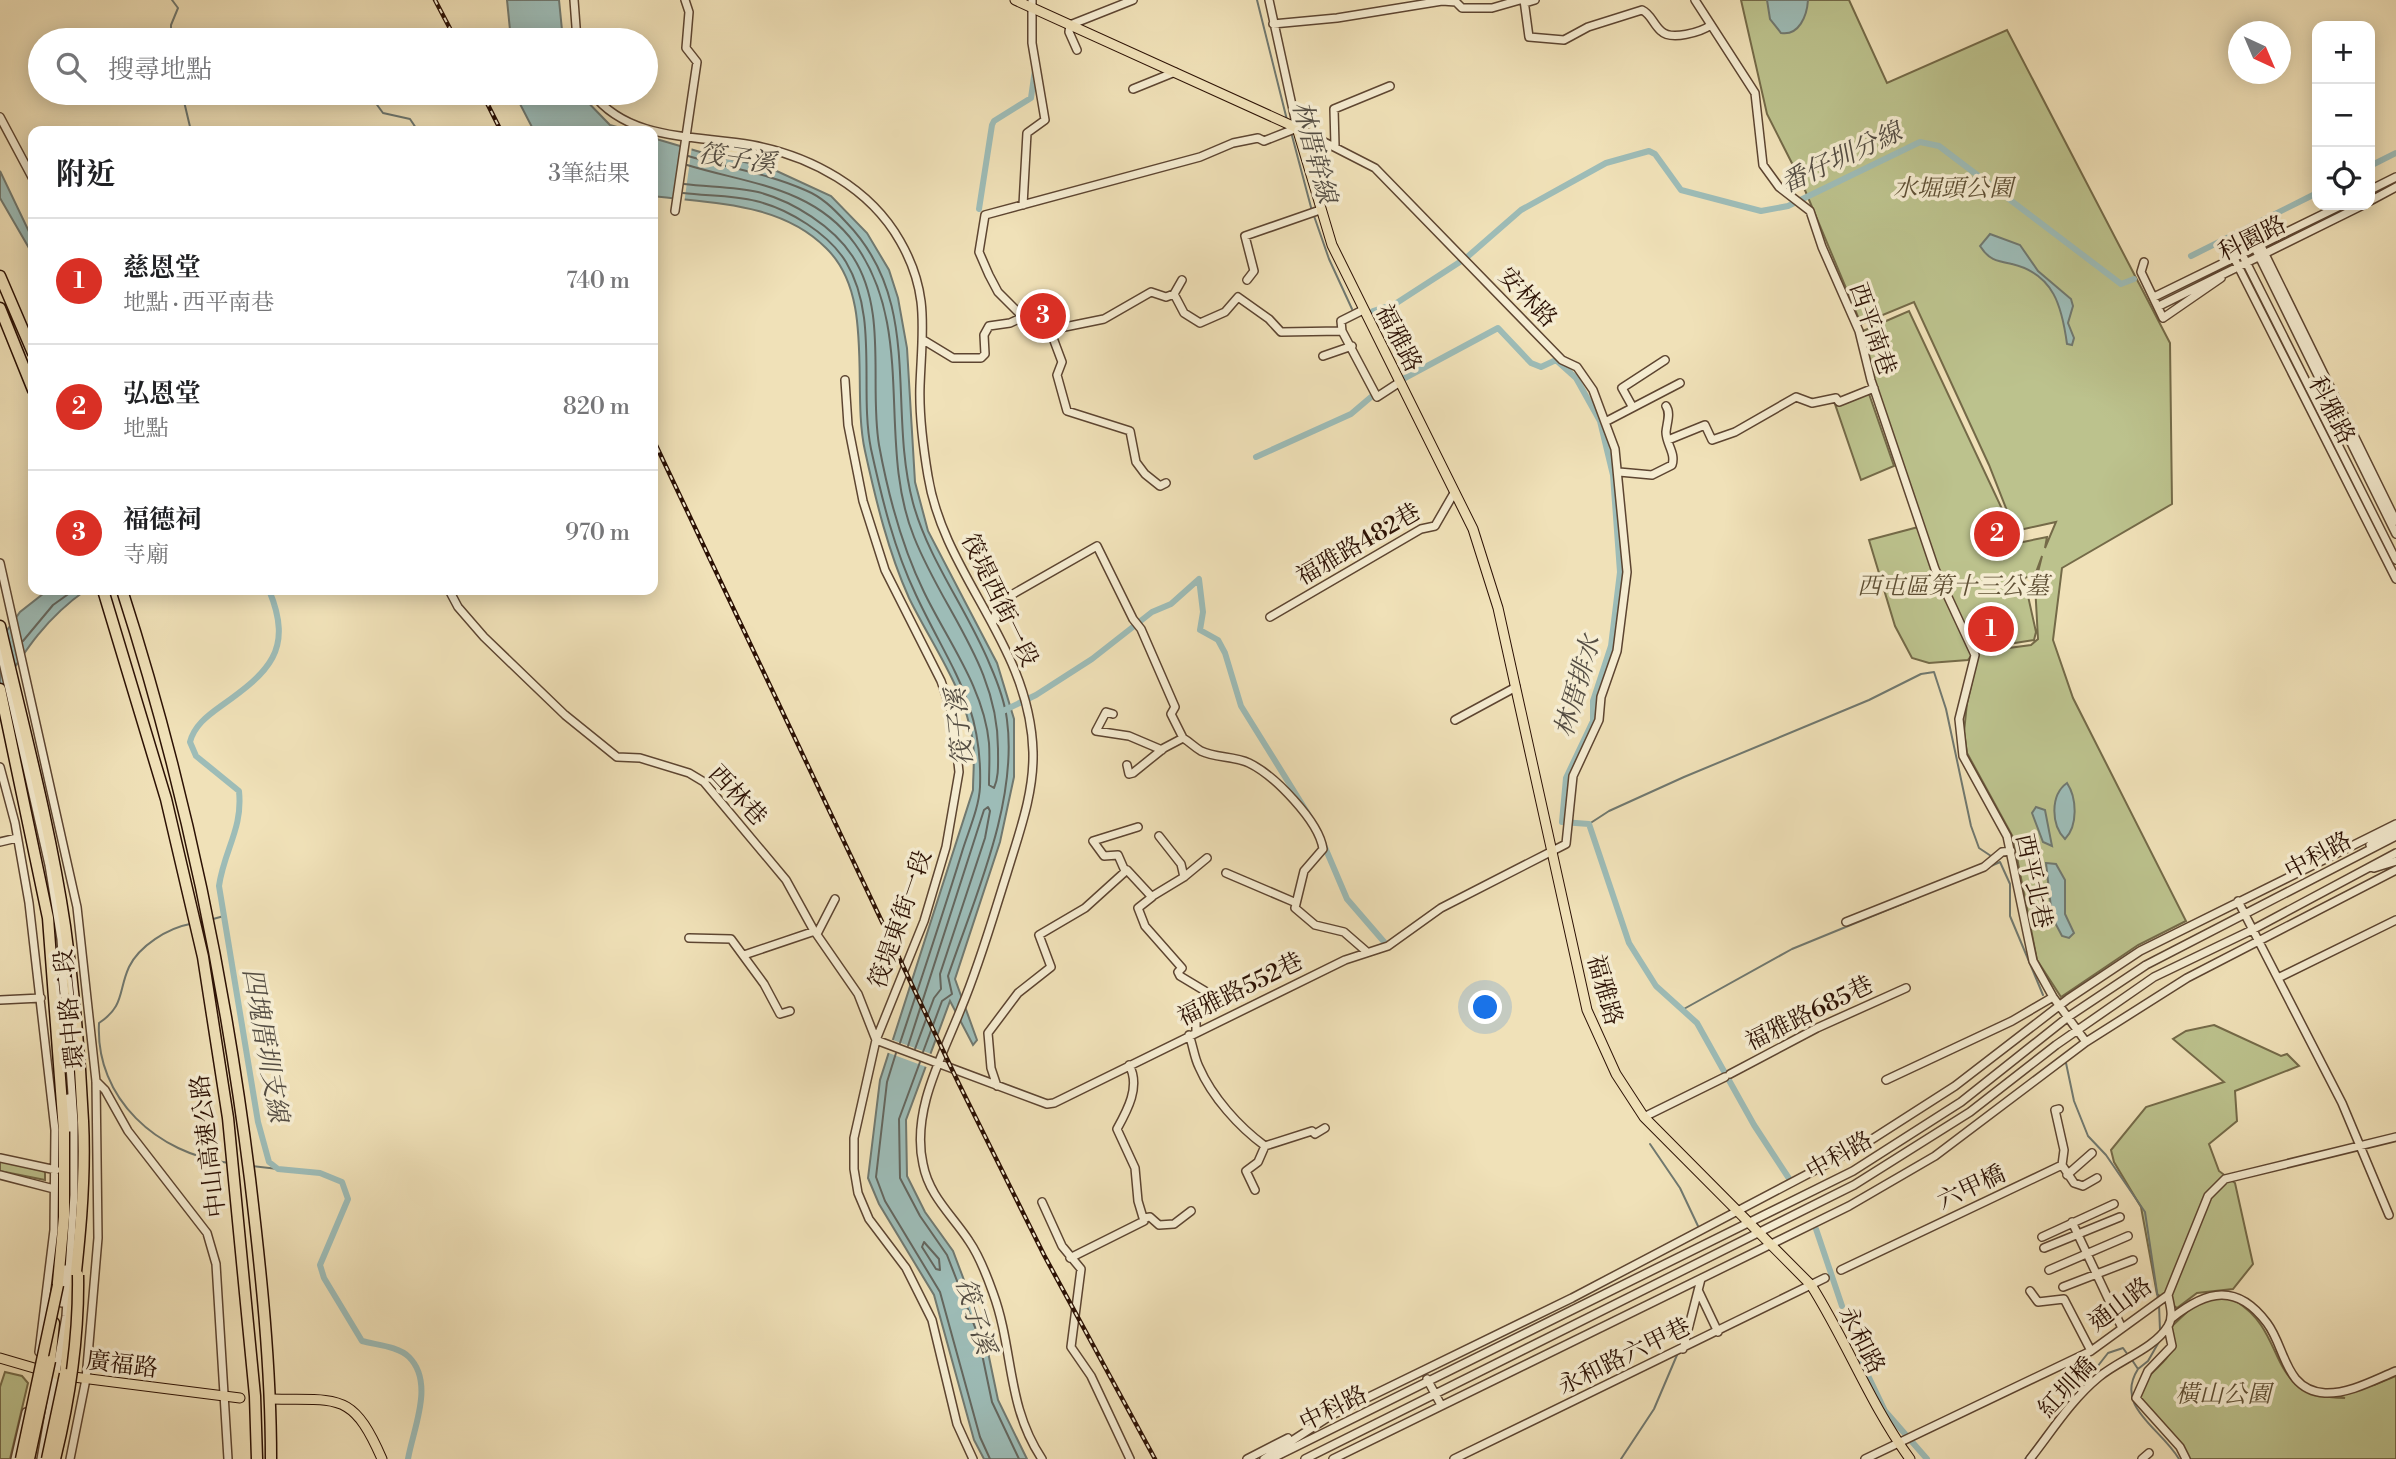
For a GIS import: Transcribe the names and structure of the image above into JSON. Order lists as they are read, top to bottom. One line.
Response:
{"streets":{"highway":["中山高速公路"],"main road":["安林路","福雅路","永和路","廣福路"],"street":["科園路","西平南巷","科雅路","福雅路482巷","筏堤西街一段","西林巷","中科路","西平北巷","筏堤東街一段","福雅路552巷","環中路二段","福雅路685巷","六甲橋","通山路","永和路六甲巷","紅圳橋"]},"crossings":[["科園路","科雅路"],["安林路","福雅路"],["安林路","福雅路552巷"],["西平南巷","西平北巷"],["福雅路","福雅路482巷"],["福雅路","中科路"],["福雅路","福雅路552巷"],["福雅路","福雅路685巷"],["福雅路","永和路"],["筏堤西街一段","福雅路552巷"],["西林巷","筏堤東街一段"],["西林巷","福雅路552巷"],["中科路","西平北巷"],["中科路","永和路"],["筏堤東街一段","福雅路552巷"],["環中路二段","廣福路"],["通山路","永和路"],["永和路","永和路六甲巷"]],"water":["林厝幹線","番仔圳分線","筏子溪","林厝排水","四塊厝圳支線"],"parks":["水堀頭公園","西屯區第十三公墓","橫山公園"],"north":"bottom right","page":{"map_buttons":["+","−"],"search":"搜尋地點","heading":["附近","3筆結果"],"list":[{"mark":"1","name":"慈恩堂","note":"地點 · 西平南巷","value":"740 m"},{"mark":"2","name":"弘恩堂","note":"地點","value":"820 m"},{"mark":"3","name":"福德祠","note":"寺廟","value":"970 m"}],"pins":["3","2","1"]}}
